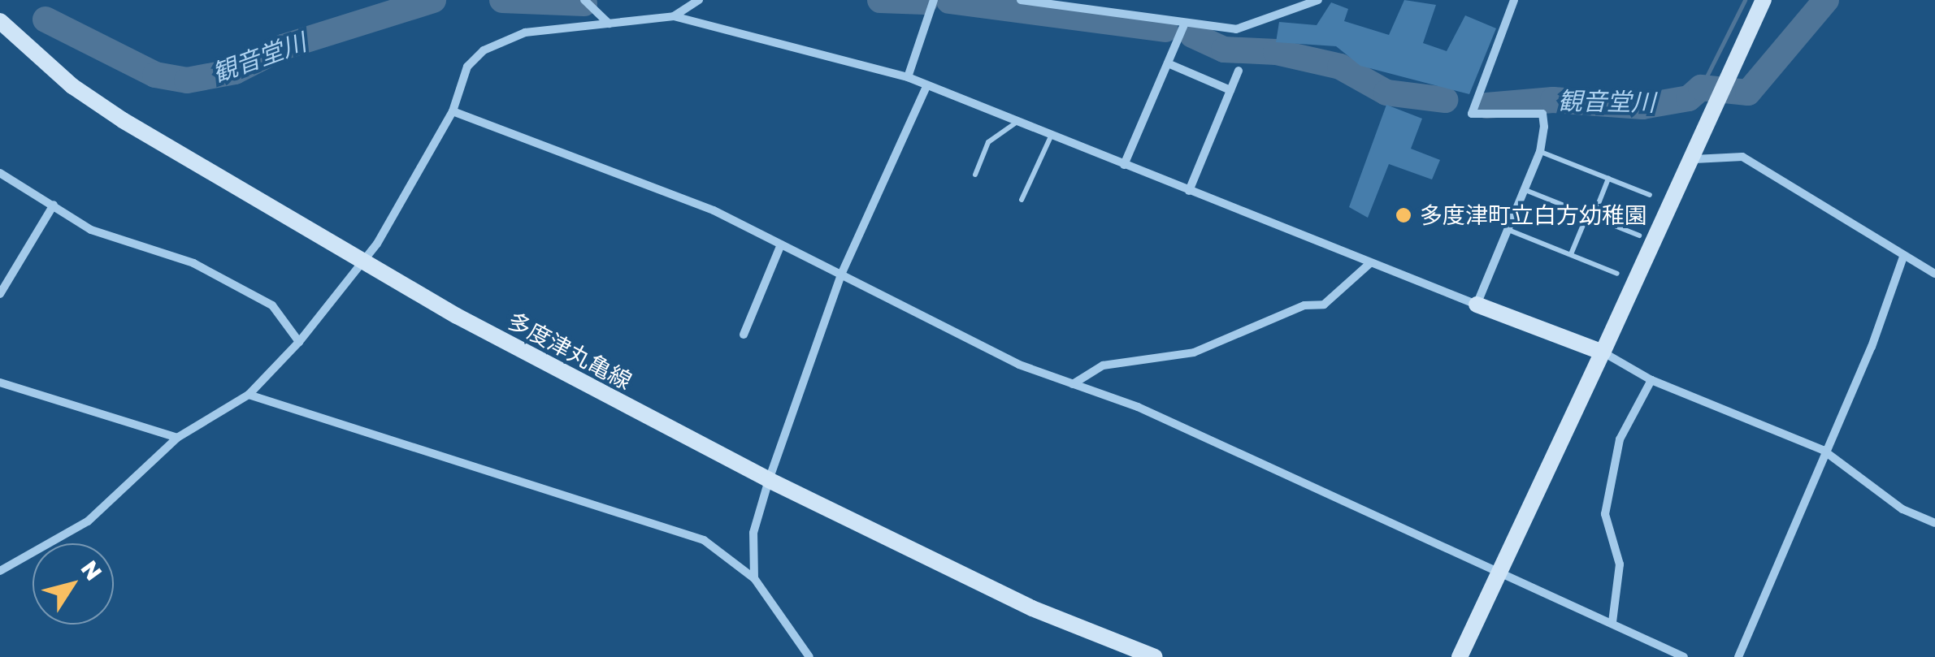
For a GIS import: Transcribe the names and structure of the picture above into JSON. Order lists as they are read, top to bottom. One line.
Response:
{"streets":{"main road":["多度津丸亀線"]},"water":["観音堂川"],"places":["多度津町立白方幼稚園"],"north":"top right"}
